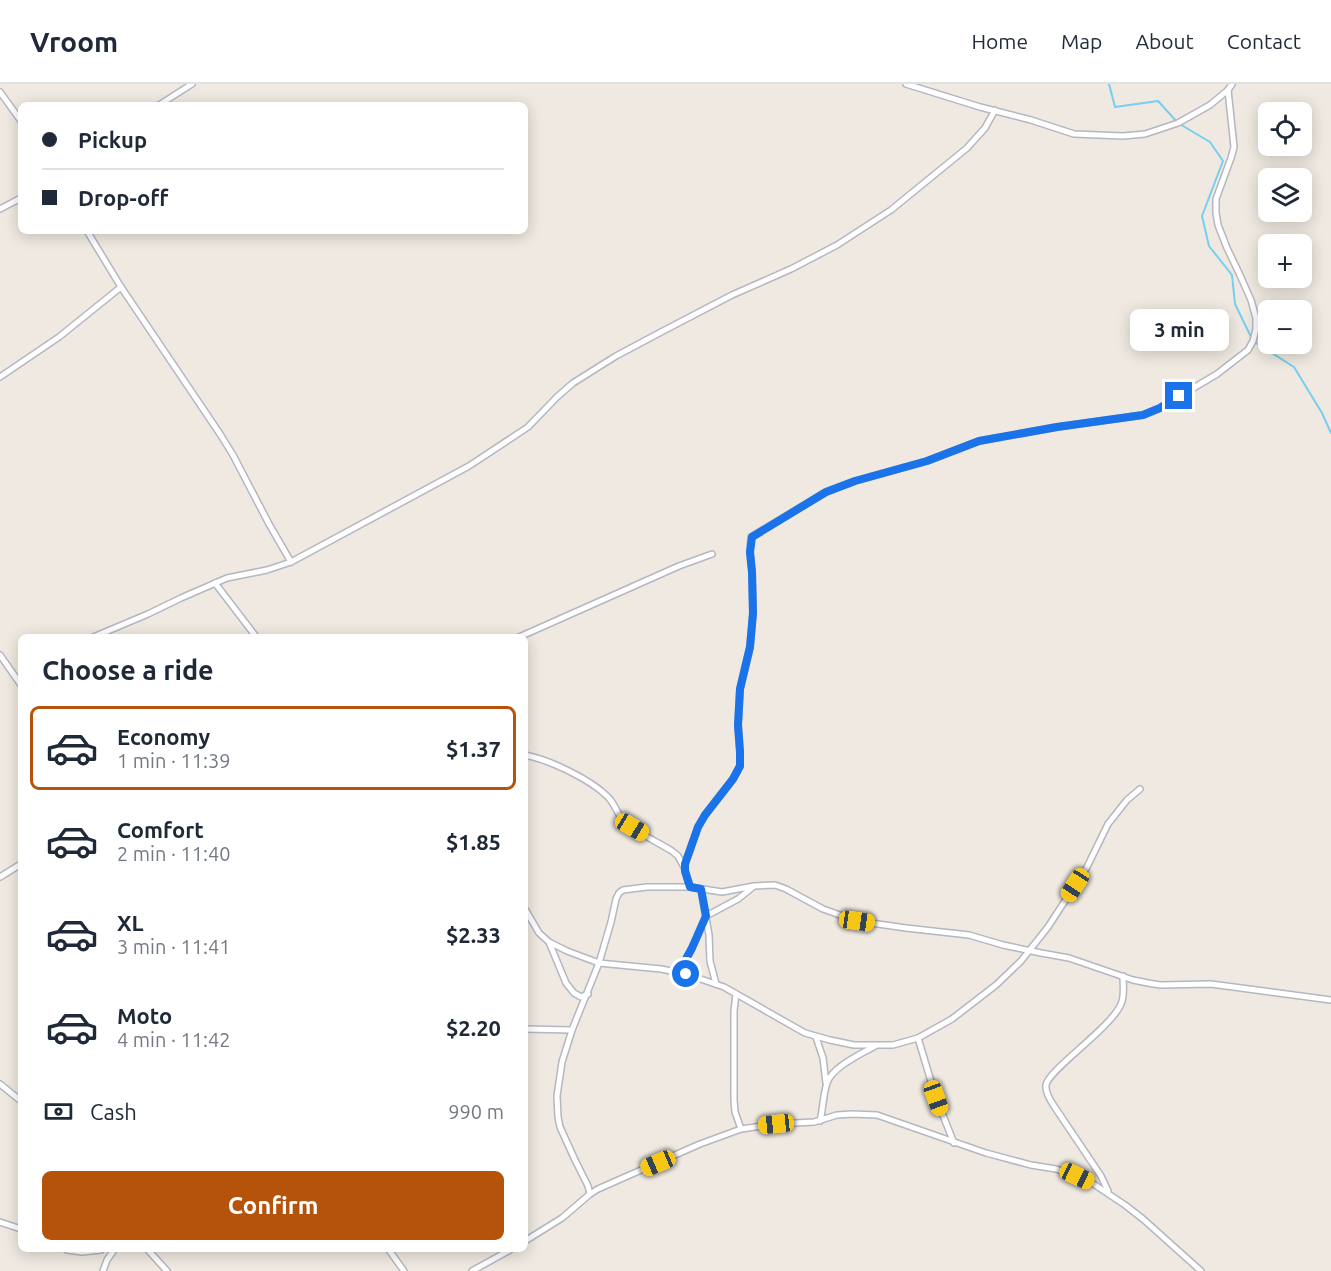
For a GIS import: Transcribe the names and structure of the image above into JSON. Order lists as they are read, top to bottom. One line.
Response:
{"page":{"header":"Vroom","nav":["Home","Map","About","Contact"],"map_buttons":["+","−"],"banner":["Pickup","Drop-off"],"bubble":"3 min","heading":"Choose a ride","list":[{"name":"Economy","note":"1 min · 11:39","value":"$1.37"},{"name":"Comfort","note":"2 min · 11:40","value":"$1.85"},{"name":"XL","note":"3 min · 11:41","value":"$2.33"},{"name":"Moto","note":"4 min · 11:42","value":"$2.20"}],"pay":["Cash","990 m"],"buttons":"Confirm"}}
